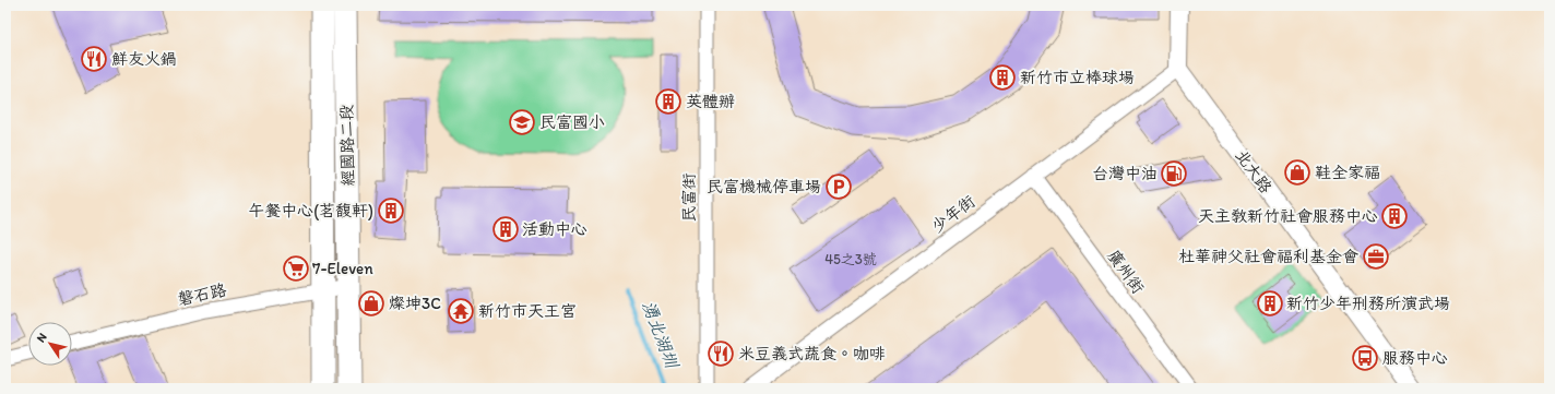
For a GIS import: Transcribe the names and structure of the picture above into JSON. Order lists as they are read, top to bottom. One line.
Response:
{"streets":{"main road":["經國路二段"],"street":["北大路","民富街","少年街","廣州街","磐石路"]},"crossings":[["經國路二段","磐石路"],["北大路","少年街"],["少年街","廣州街"]],"water":["湧北湖圳"],"places":{"restaurant":["鮮友火鍋","米豆義式蔬食。咖啡"],"building":["新竹市立棒球場","英體辦","午餐中心(茗馥軒)","天主教新竹社會服務中心","活動中心","新竹少年刑務所演武場"],"school or university":["民富國小"],"shop":["鞋全家福","燦坤3C"],"fuel station":["台灣中油"],"parking":["民富機械停車場"],"office":["杜華神父社會福利基金會"],"supermarket":["7-Eleven"],"temple":["新竹市天王宮"],"bus stop":["服務中心"]},"house_numbers":["45之3號"],"north":"top left"}
